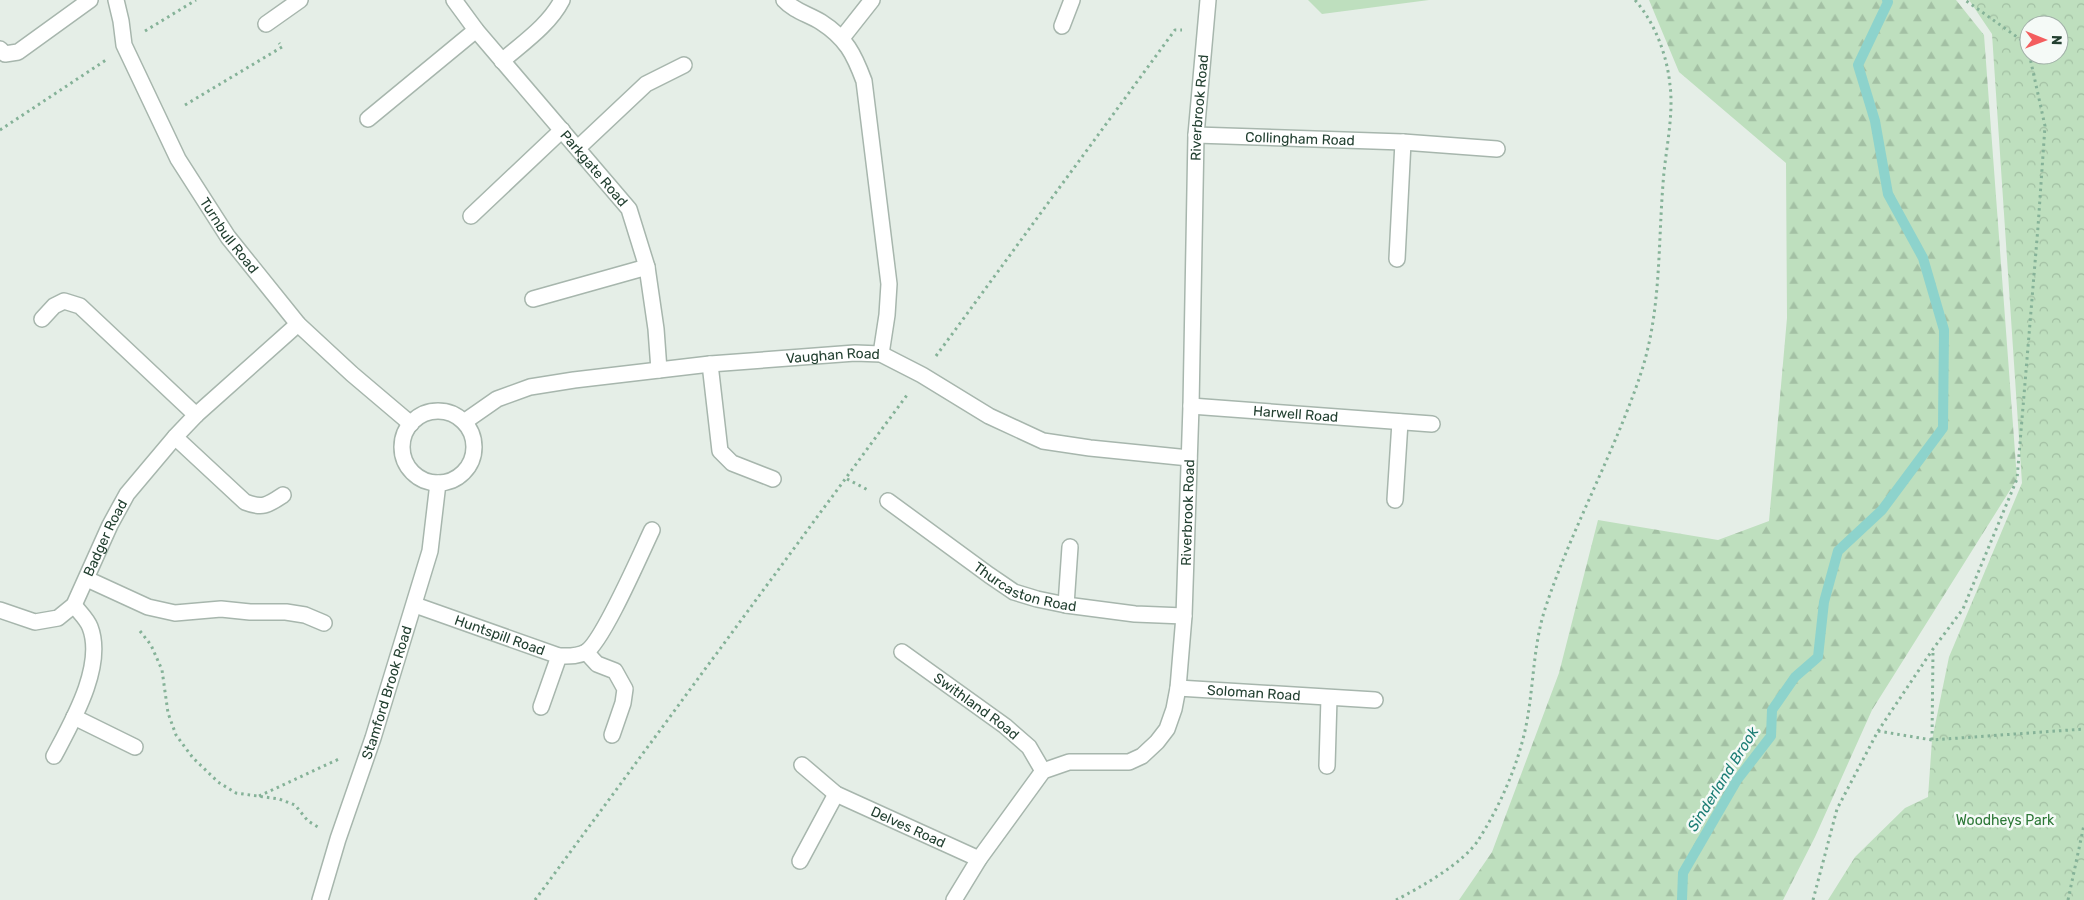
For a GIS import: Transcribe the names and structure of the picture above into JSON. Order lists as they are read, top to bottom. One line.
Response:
{"streets":{"street":["Riverbrook Road","Collingham Road","Parkgate Road","Turnbull Road","Vaughan Road","Harwell Road","Badger Road","Thurcaston Road","Huntspill Road","Stamford Brook Road","Soloman Road","Swithland Road","Delves Road"]},"crossings":[["Riverbrook Road","Collingham Road"],["Riverbrook Road","Vaughan Road"],["Riverbrook Road","Harwell Road"],["Riverbrook Road","Thurcaston Road"],["Riverbrook Road","Soloman Road"],["Riverbrook Road","Swithland Road"],["Parkgate Road","Vaughan Road"],["Turnbull Road","Vaughan Road"],["Turnbull Road","Badger Road"],["Turnbull Road","Stamford Brook Road"],["Vaughan Road","Stamford Brook Road"],["Huntspill Road","Stamford Brook Road"]],"water":["Sinderland Brook"],"parks":["Woodheys Park"],"north":"right"}
